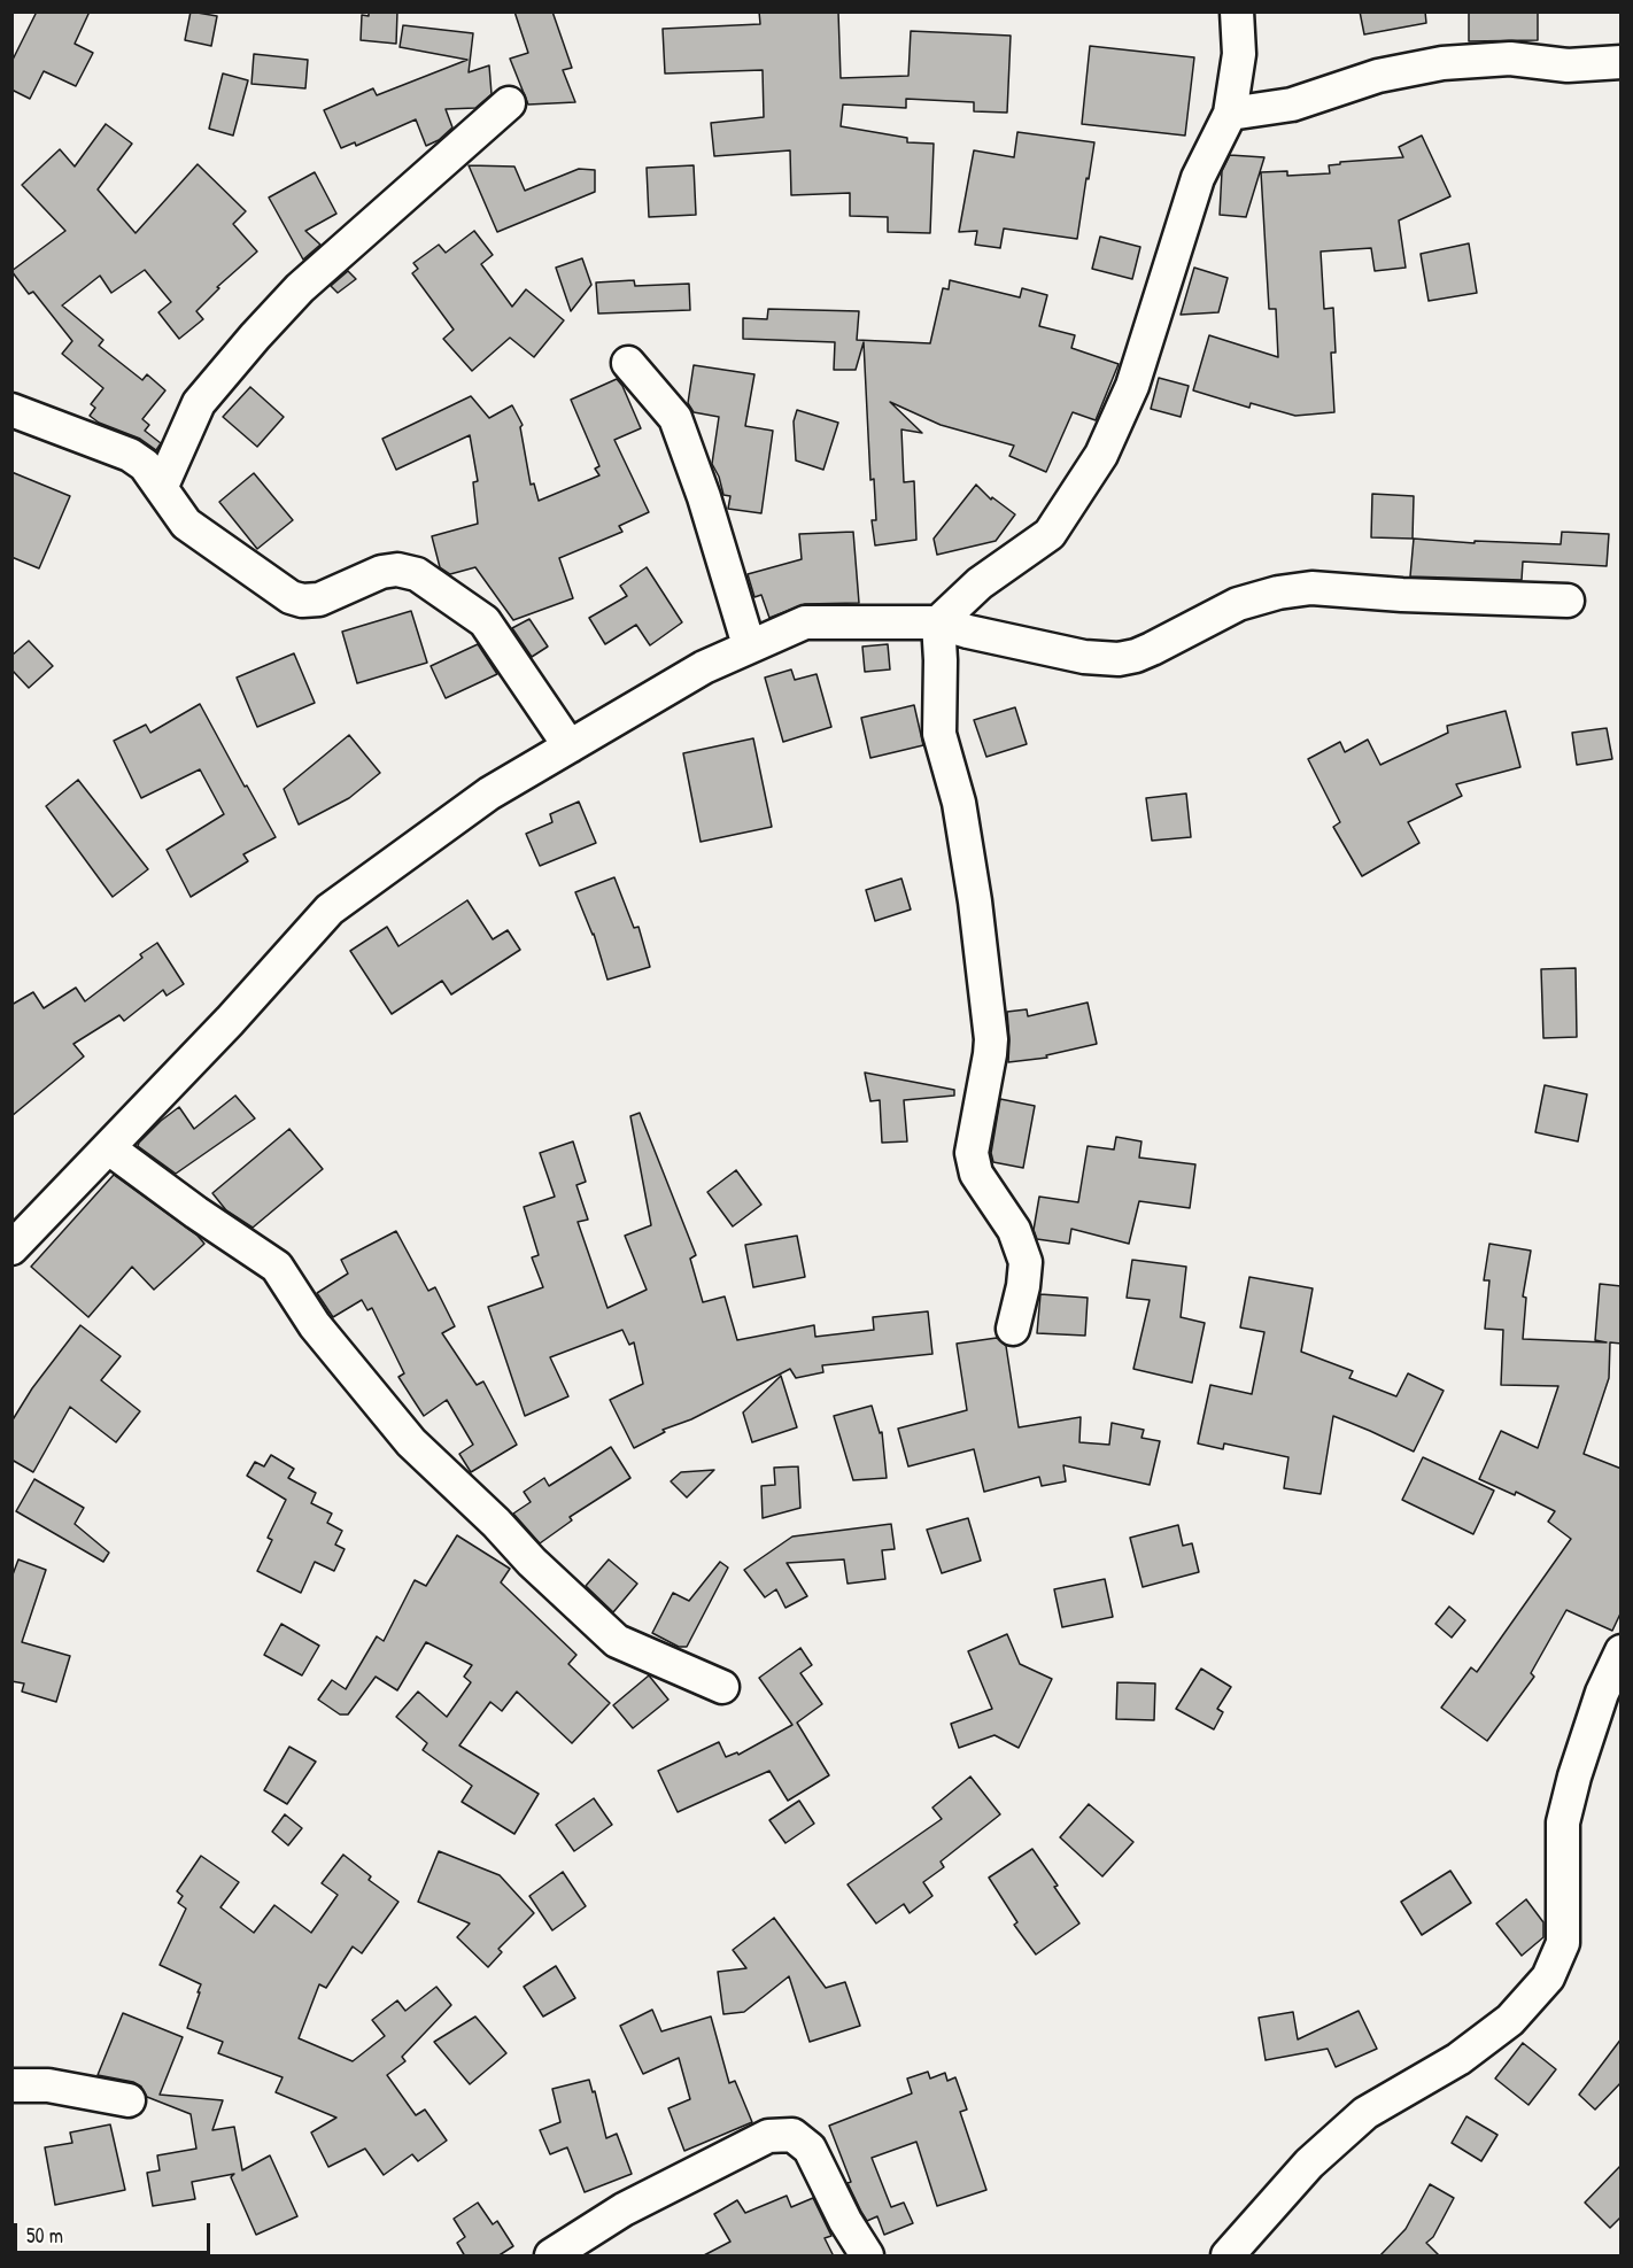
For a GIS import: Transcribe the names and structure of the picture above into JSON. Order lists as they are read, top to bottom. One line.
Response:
{"scale_bar":"50 m"}
